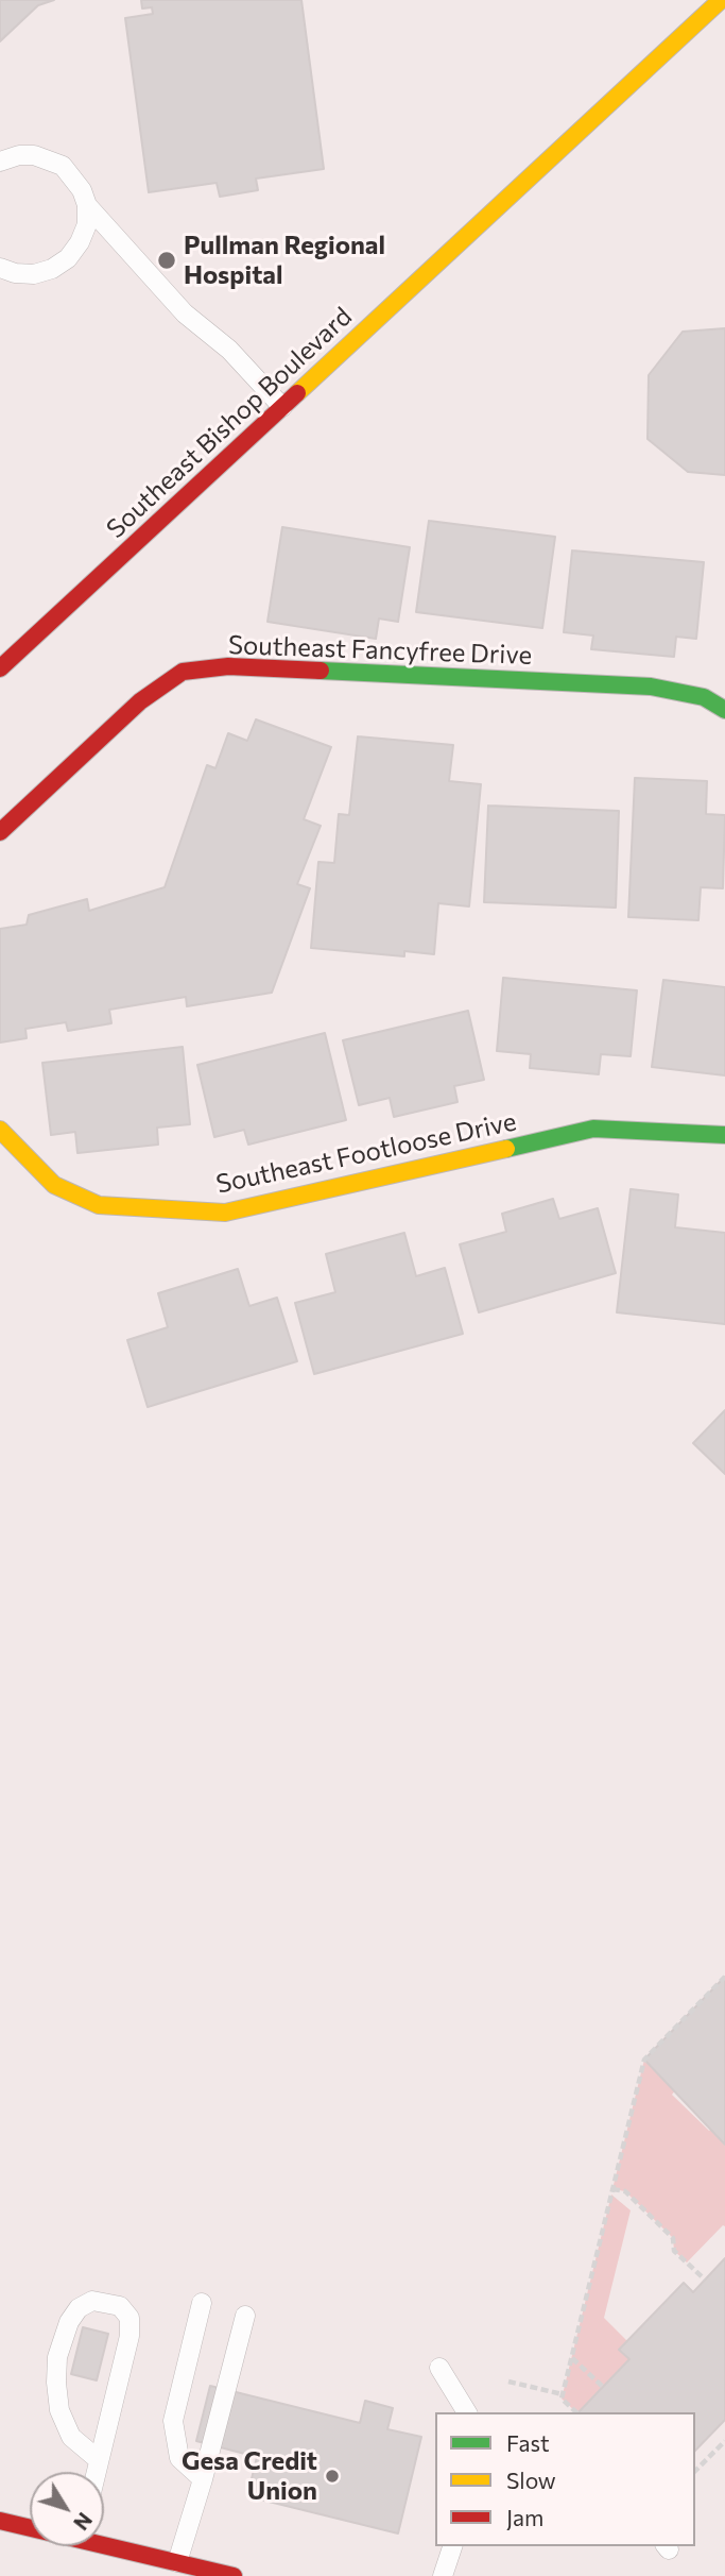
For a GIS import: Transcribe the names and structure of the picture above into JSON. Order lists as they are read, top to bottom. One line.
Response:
{"streets":{"street":["Southeast Bishop Boulevard","Southeast Fancyfree Drive","Southeast Footloose Drive"]},"places":["Pullman Regional Hospital","Gesa Credit Union"],"legend":["Fast","Slow","Jam"],"north":"bottom right"}
